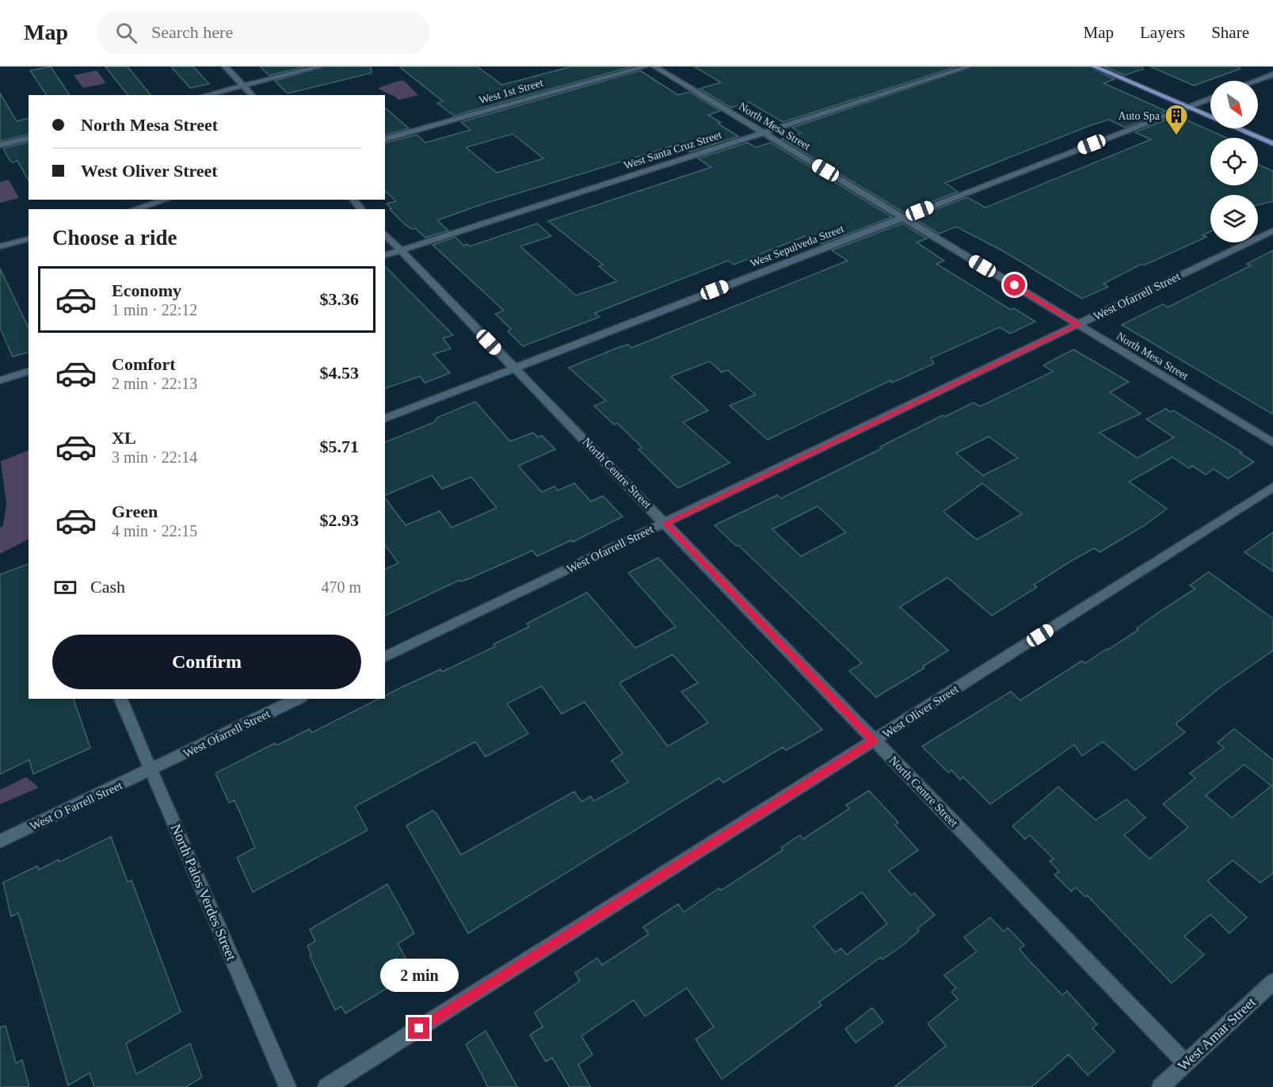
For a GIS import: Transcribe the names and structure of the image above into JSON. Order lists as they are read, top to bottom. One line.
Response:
{"streets":{"street":["West 1st Street","North Mesa Street","West Santa Cruz Street","West Sepulveda Street","West Ofarrell Street","North Centre Street","West Oliver Street","West O Farrell Street","North Palos Verdes Street","West Amar Street"]},"crossings":[["North Mesa Street","West Santa Cruz Street"],["North Mesa Street","West Sepulveda Street"],["North Mesa Street","West Ofarrell Street"],["West Santa Cruz Street","North Centre Street"],["West Sepulveda Street","North Centre Street"],["West Ofarrell Street","North Centre Street"],["West Ofarrell Street","West O Farrell Street"],["West Ofarrell Street","North Palos Verdes Street"],["North Centre Street","West Oliver Street"],["North Centre Street","West Amar Street"],["West O Farrell Street","North Palos Verdes Street"]],"places":{"building":["Auto Spa"]},"north":"bottom right","page":{"header":"Map","search":"Search here","nav":["Map","Layers","Share"],"banner":["North Mesa Street","West Oliver Street"],"heading":"Choose a ride","list":[{"name":"Economy","note":"1 min · 22:12","value":"$3.36"},{"name":"Comfort","note":"2 min · 22:13","value":"$4.53"},{"name":"XL","note":"3 min · 22:14","value":"$5.71"},{"name":"Green","note":"4 min · 22:15","value":"$2.93"}],"pay":["Cash","470 m"],"buttons":"Confirm","bubble":"2 min"}}
